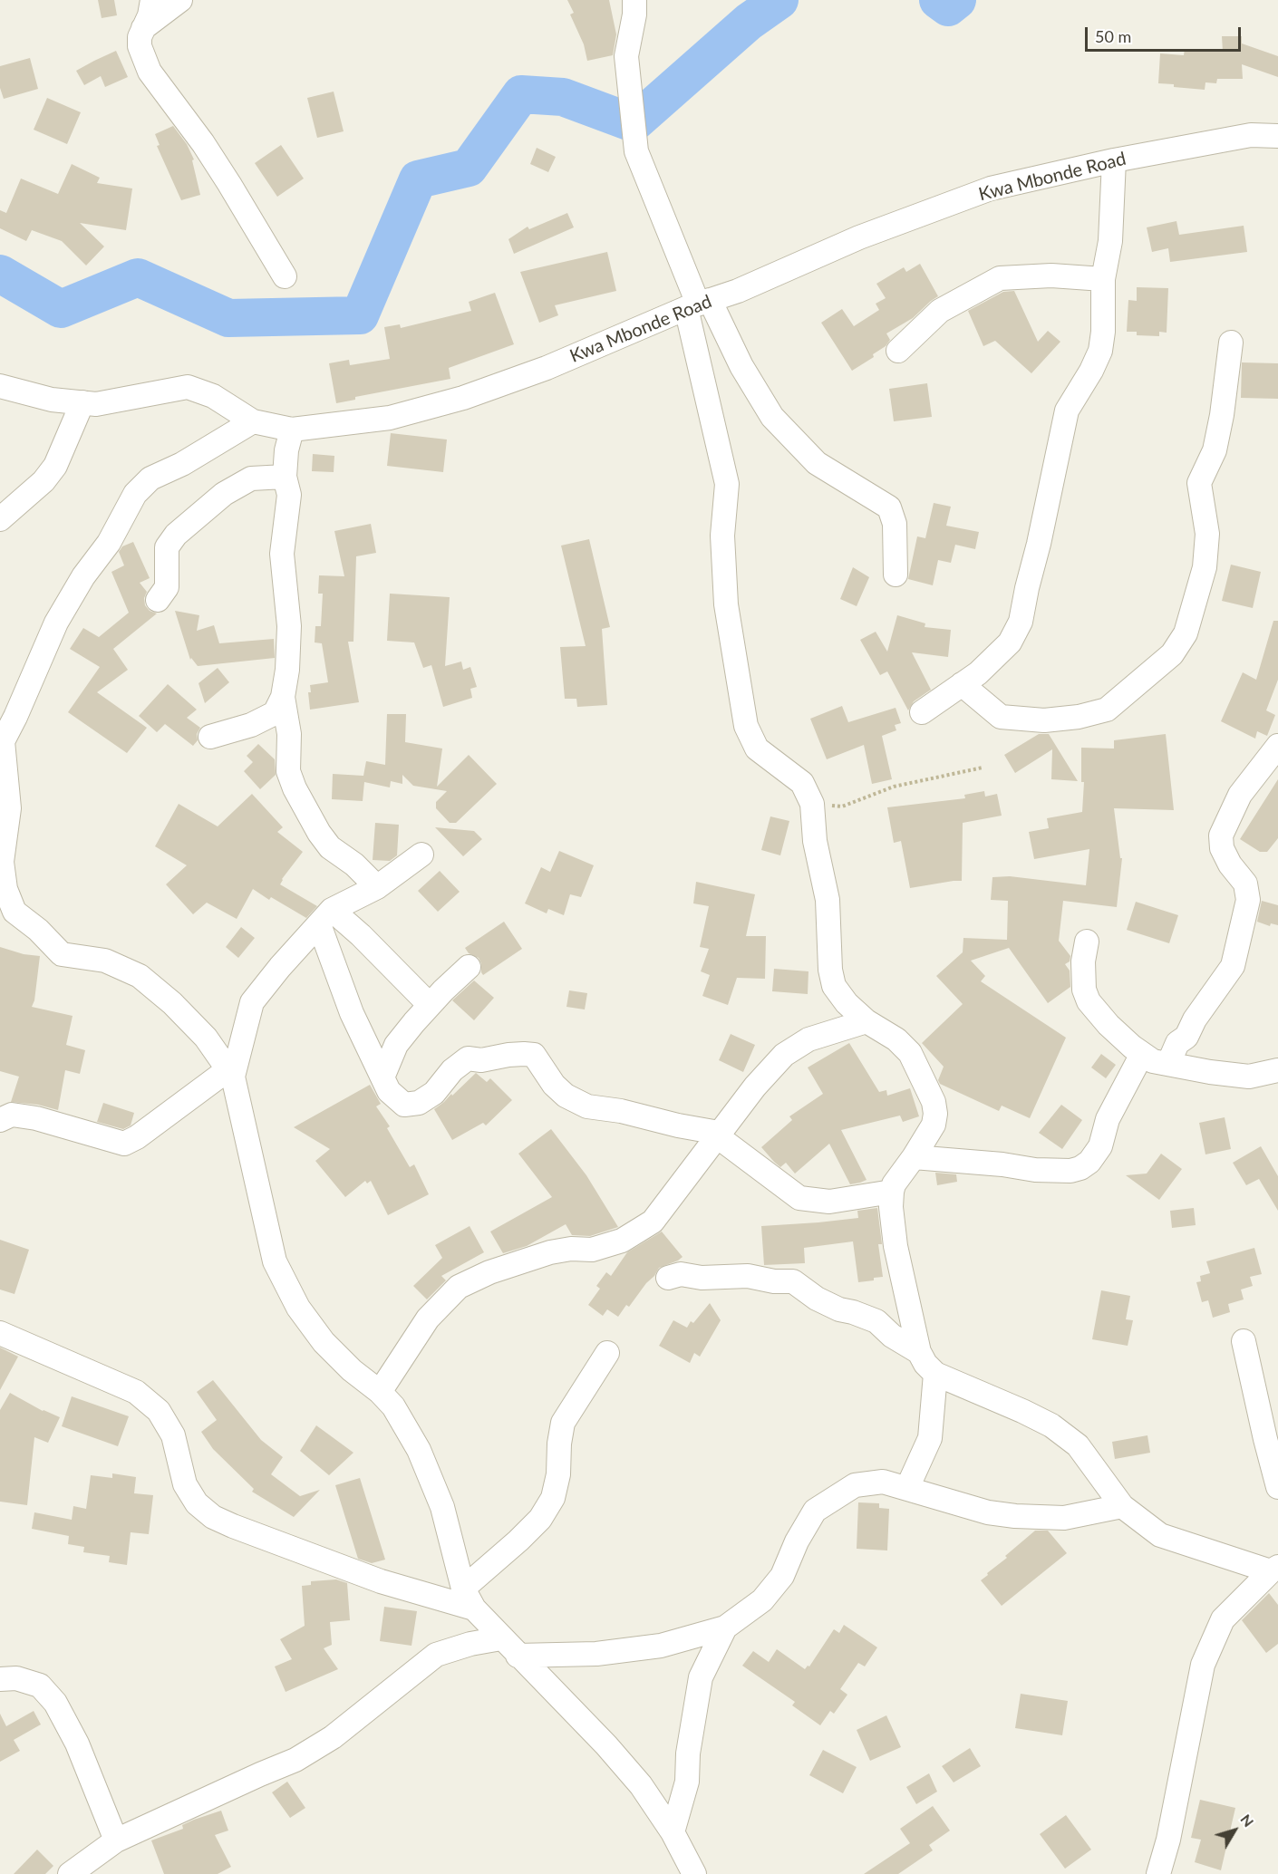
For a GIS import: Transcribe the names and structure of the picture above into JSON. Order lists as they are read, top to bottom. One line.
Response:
{"streets":{"street":["Kwa Mbonde Road"]},"scale_bar":"50 m","north":"top right"}
